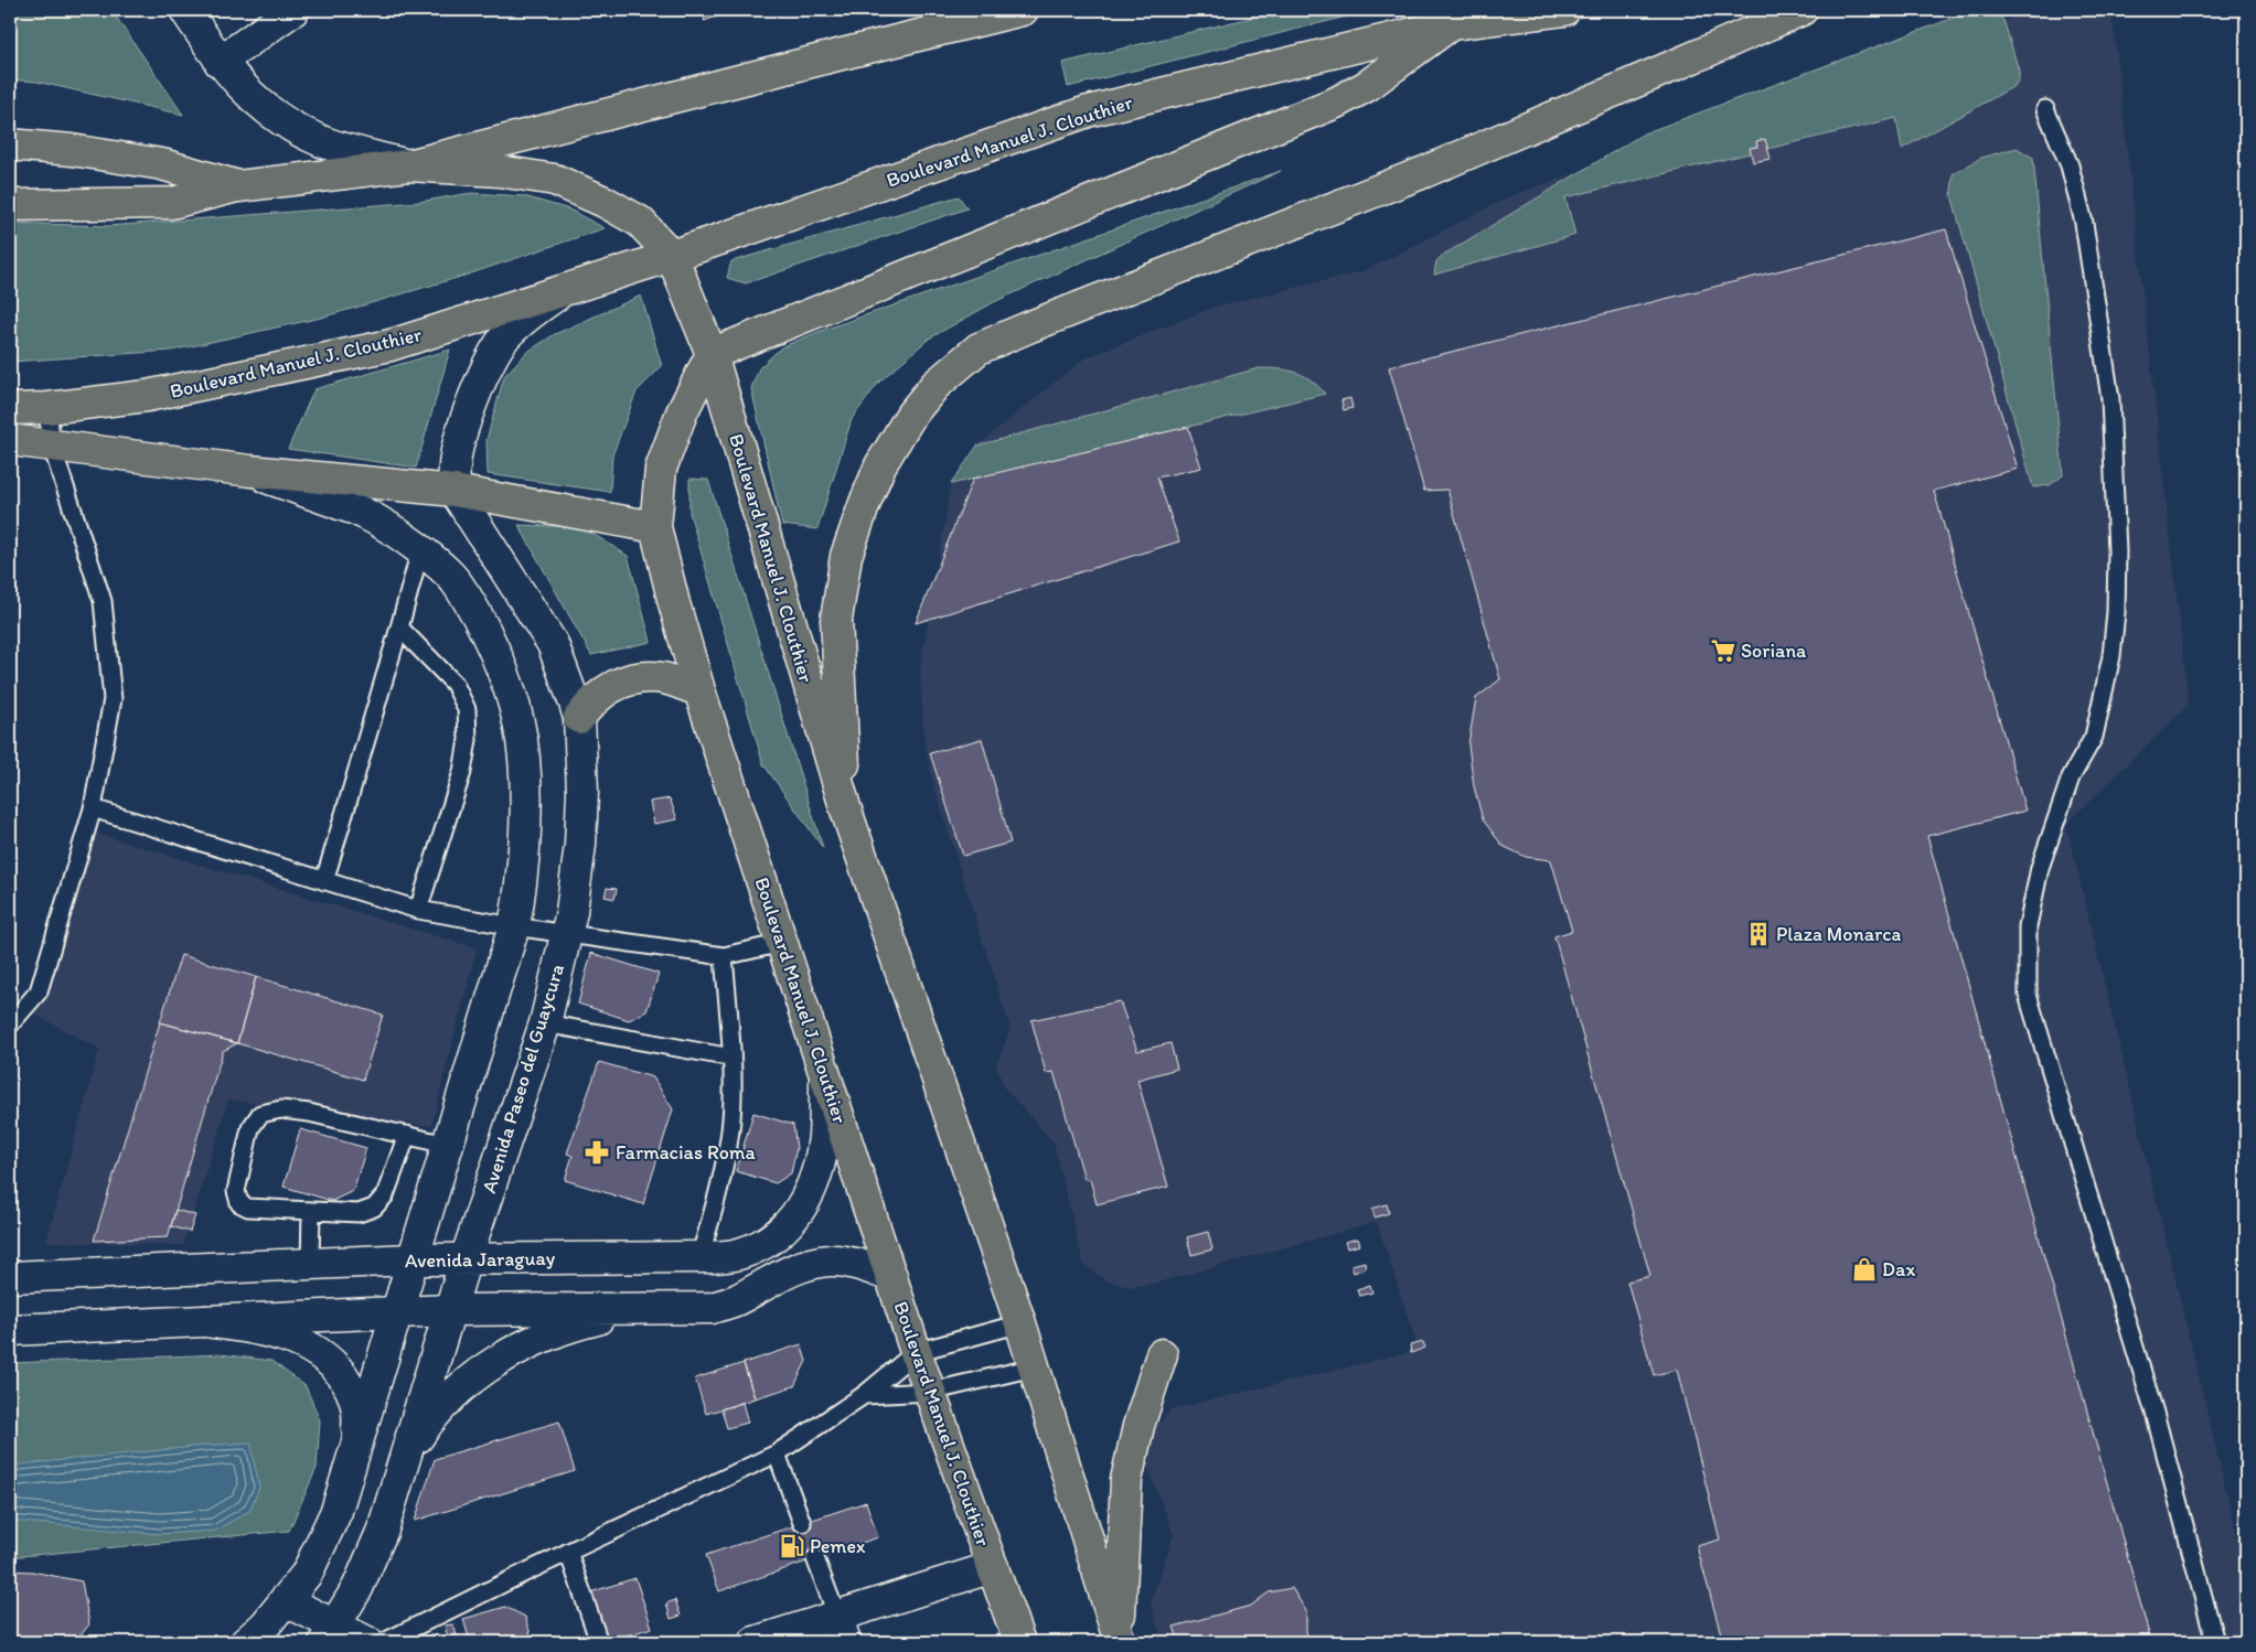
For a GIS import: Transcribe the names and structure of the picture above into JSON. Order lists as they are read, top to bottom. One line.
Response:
{"streets":{"main road":["Boulevard Manuel J. Clouthier","Avenida Paseo del Guaycura","Avenida Jaraguay"]},"crossings":[["Boulevard Manuel J. Clouthier","Avenida Jaraguay"],["Avenida Paseo del Guaycura","Avenida Jaraguay"]],"places":{"supermarket":["Soriana"],"building":["Plaza Monarca"],"pharmacy":["Farmacias Roma"],"shop":["Dax"],"fuel station":["Pemex"]}}
